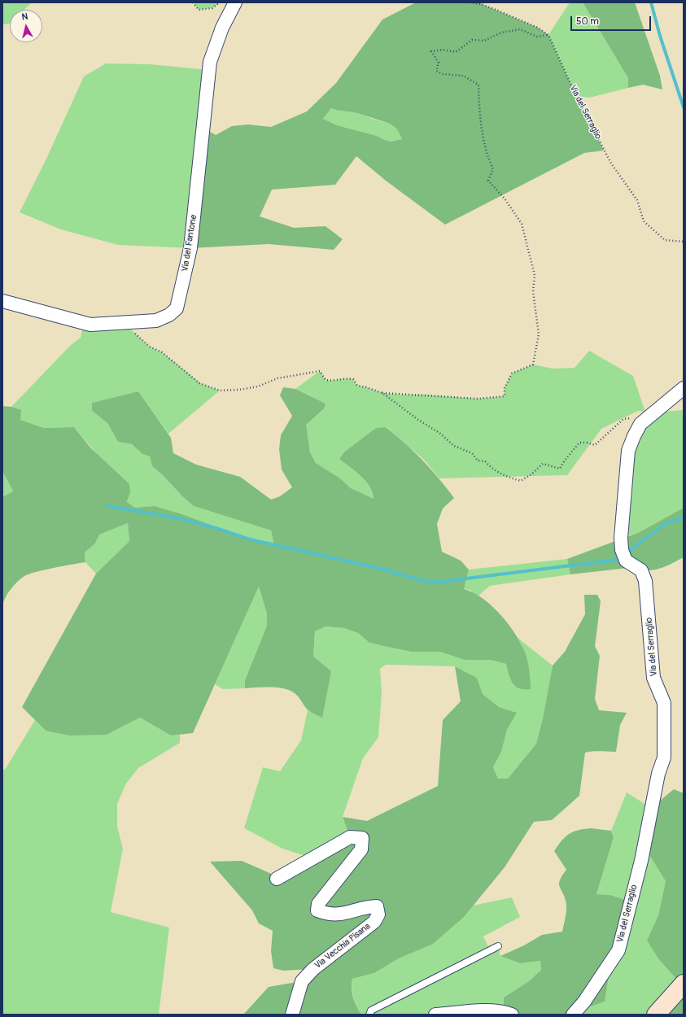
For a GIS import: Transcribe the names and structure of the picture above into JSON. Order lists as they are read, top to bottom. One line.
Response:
{"streets":{"street":["Via del Serraglio","Via del Fantone","Via Vecchia Pisana"]},"scale_bar":"50 m","north":"top"}
